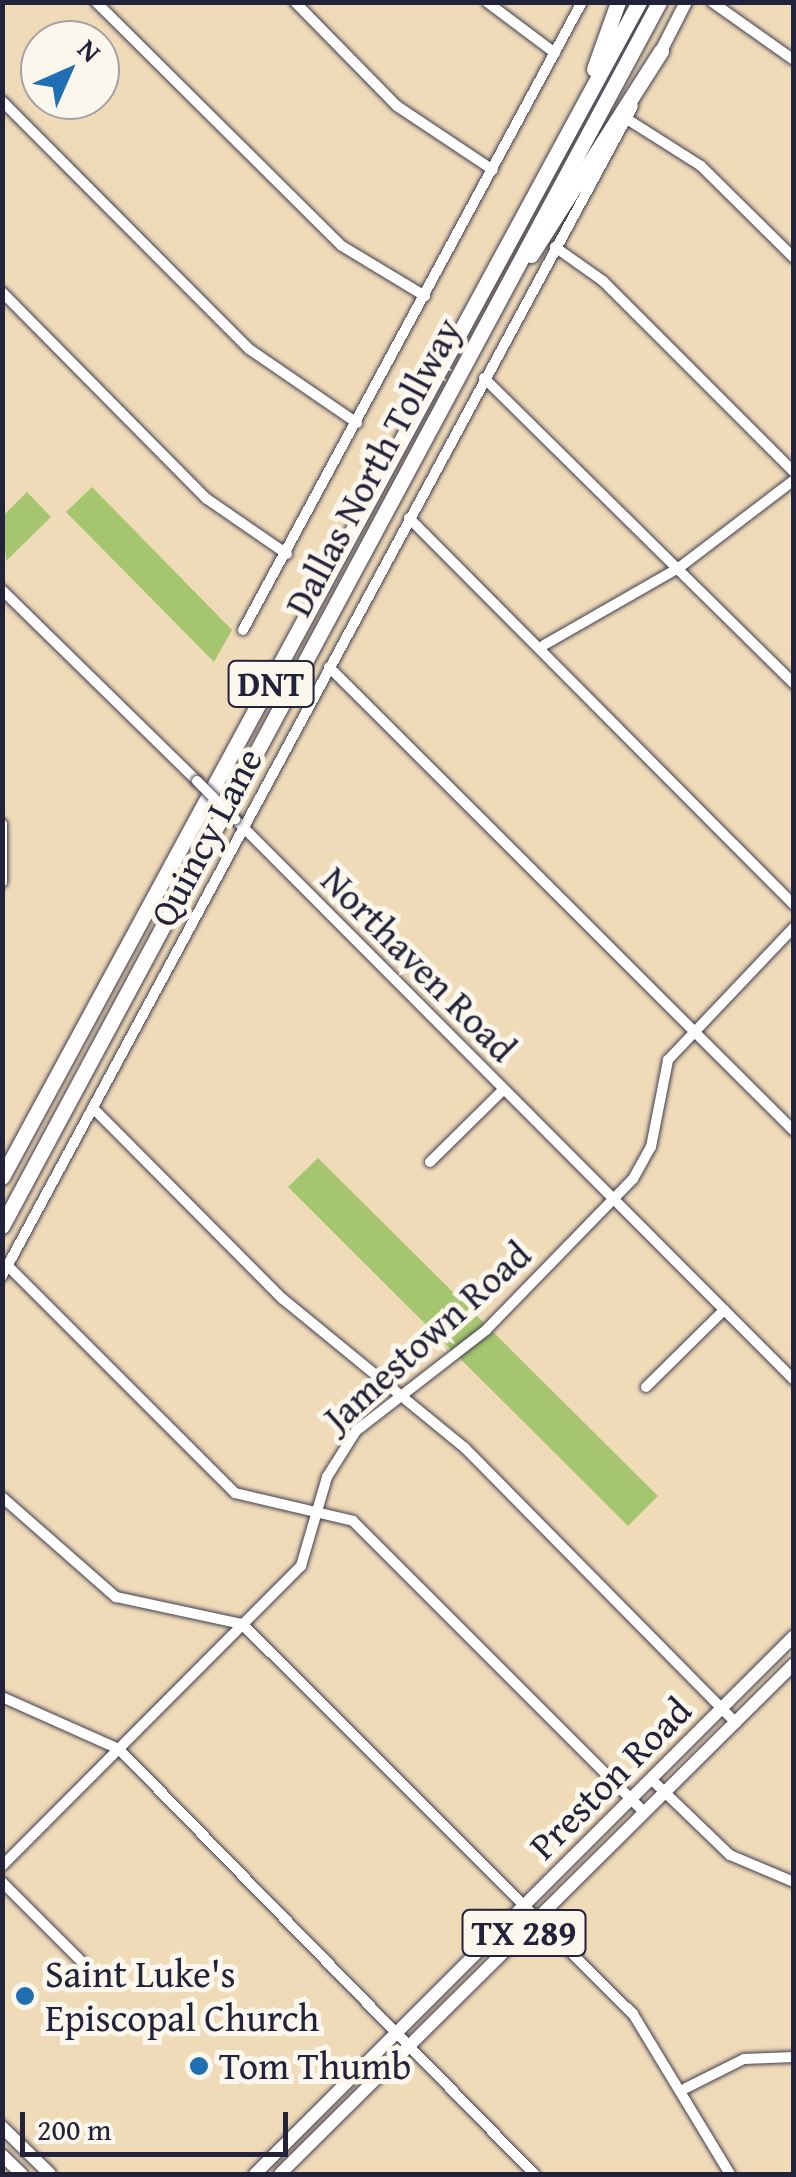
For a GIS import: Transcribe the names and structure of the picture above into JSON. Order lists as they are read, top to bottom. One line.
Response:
{"streets":{"highway":["Dallas North Tollway","DNT"],"main road":["Quincy Lane","Preston Road","TX 289"],"street":["Northaven Road","Jamestown Road"]},"crossings":[["Quincy Lane","Northaven Road"],["Northaven Road","Jamestown Road"]],"places":["Saint Luke's Episcopal Church","Tom Thumb"],"scale_bar":"200 m","north":"top right"}
